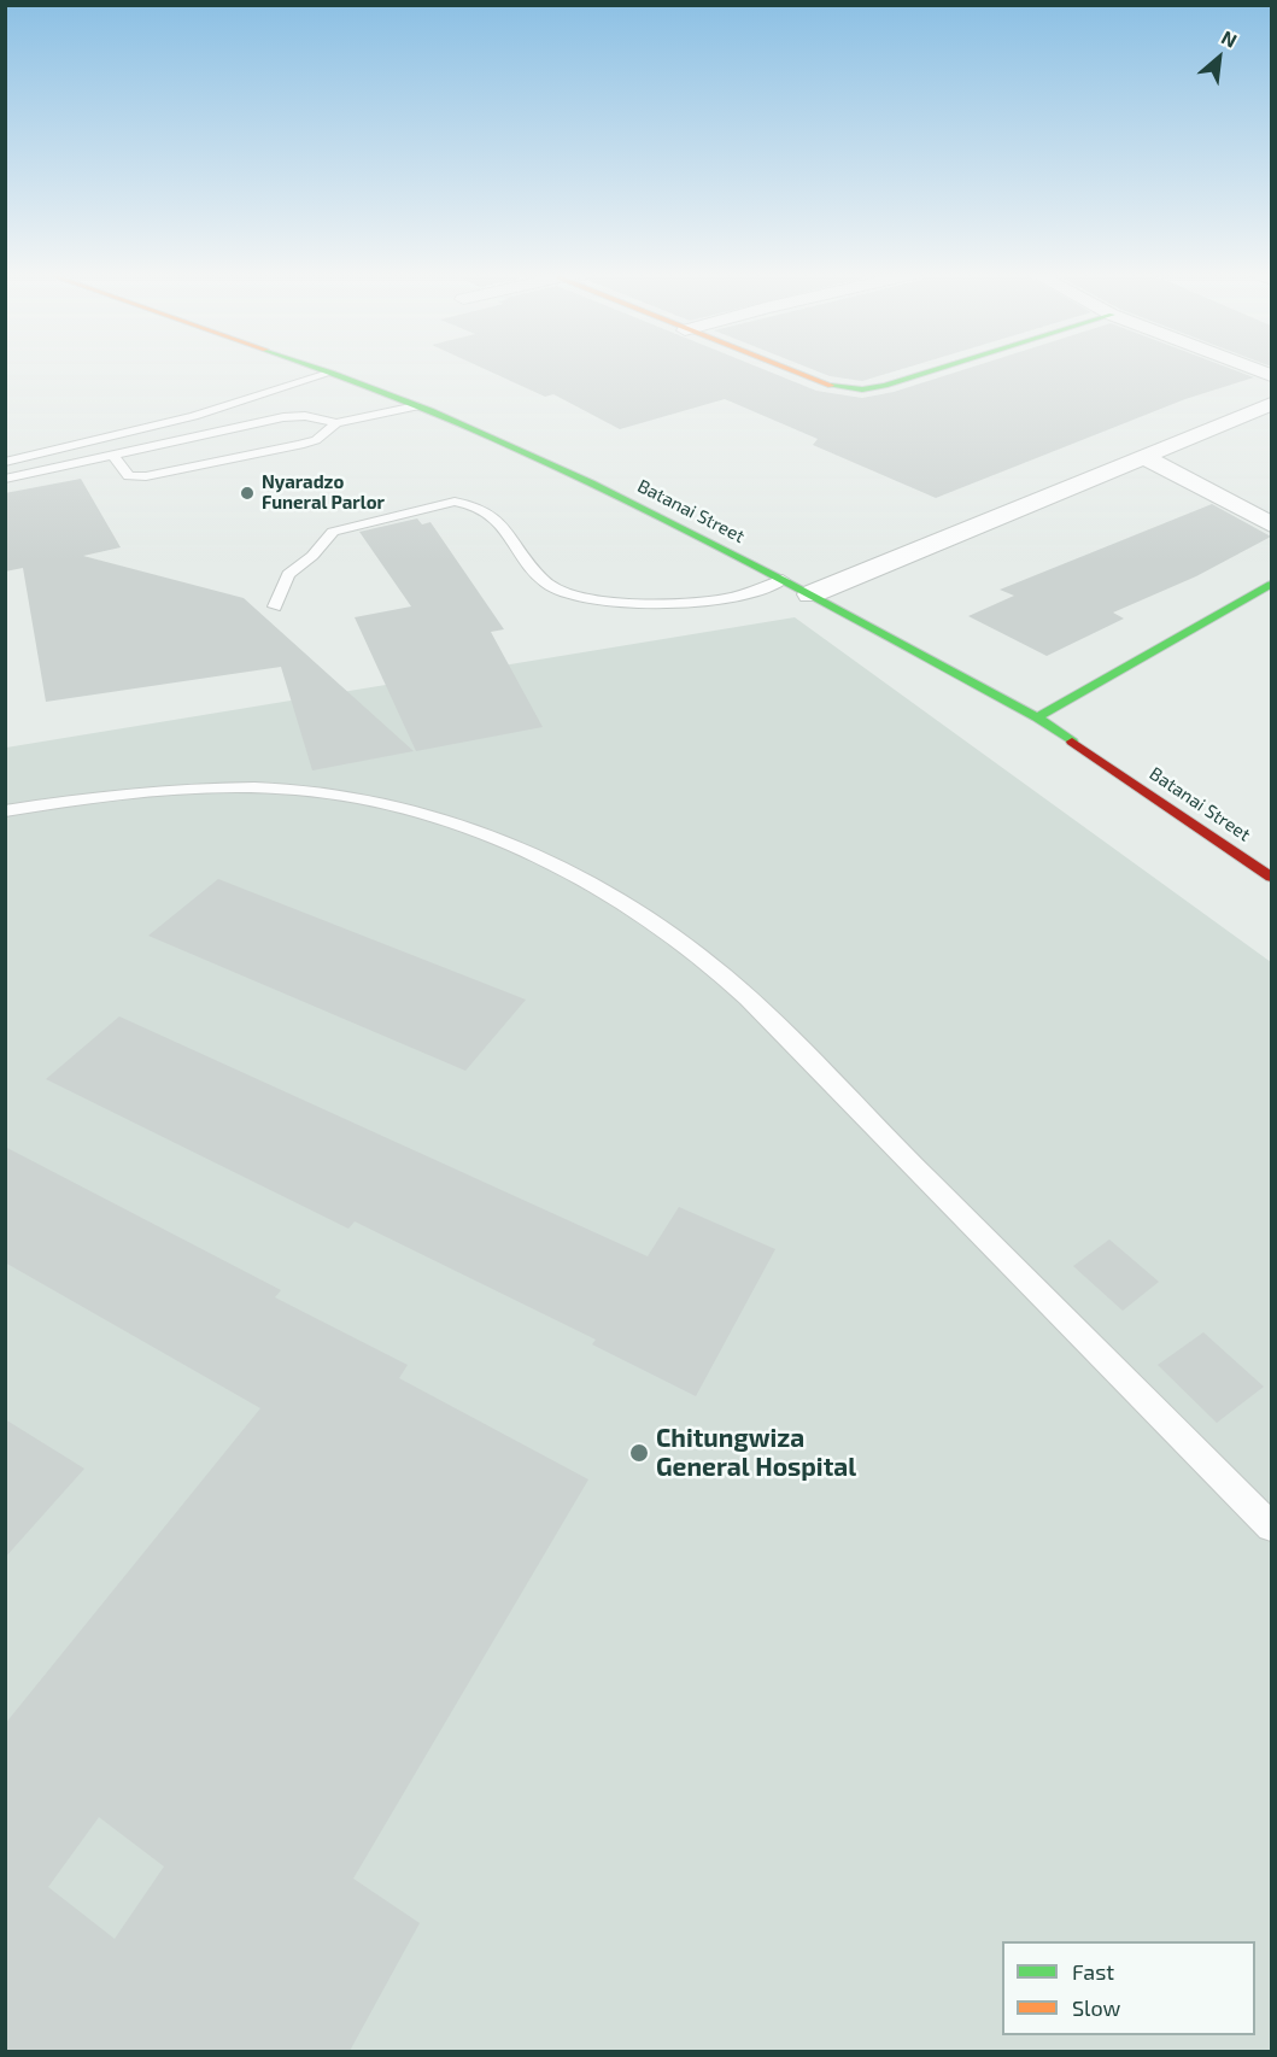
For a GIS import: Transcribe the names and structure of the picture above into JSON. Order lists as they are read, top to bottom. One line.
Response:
{"streets":{"street":["Batanai Street"]},"places":["Nyaradzo Funeral Parlor","Chitungwiza General Hospital"],"legend":["Fast","Slow"],"north":"top right"}
